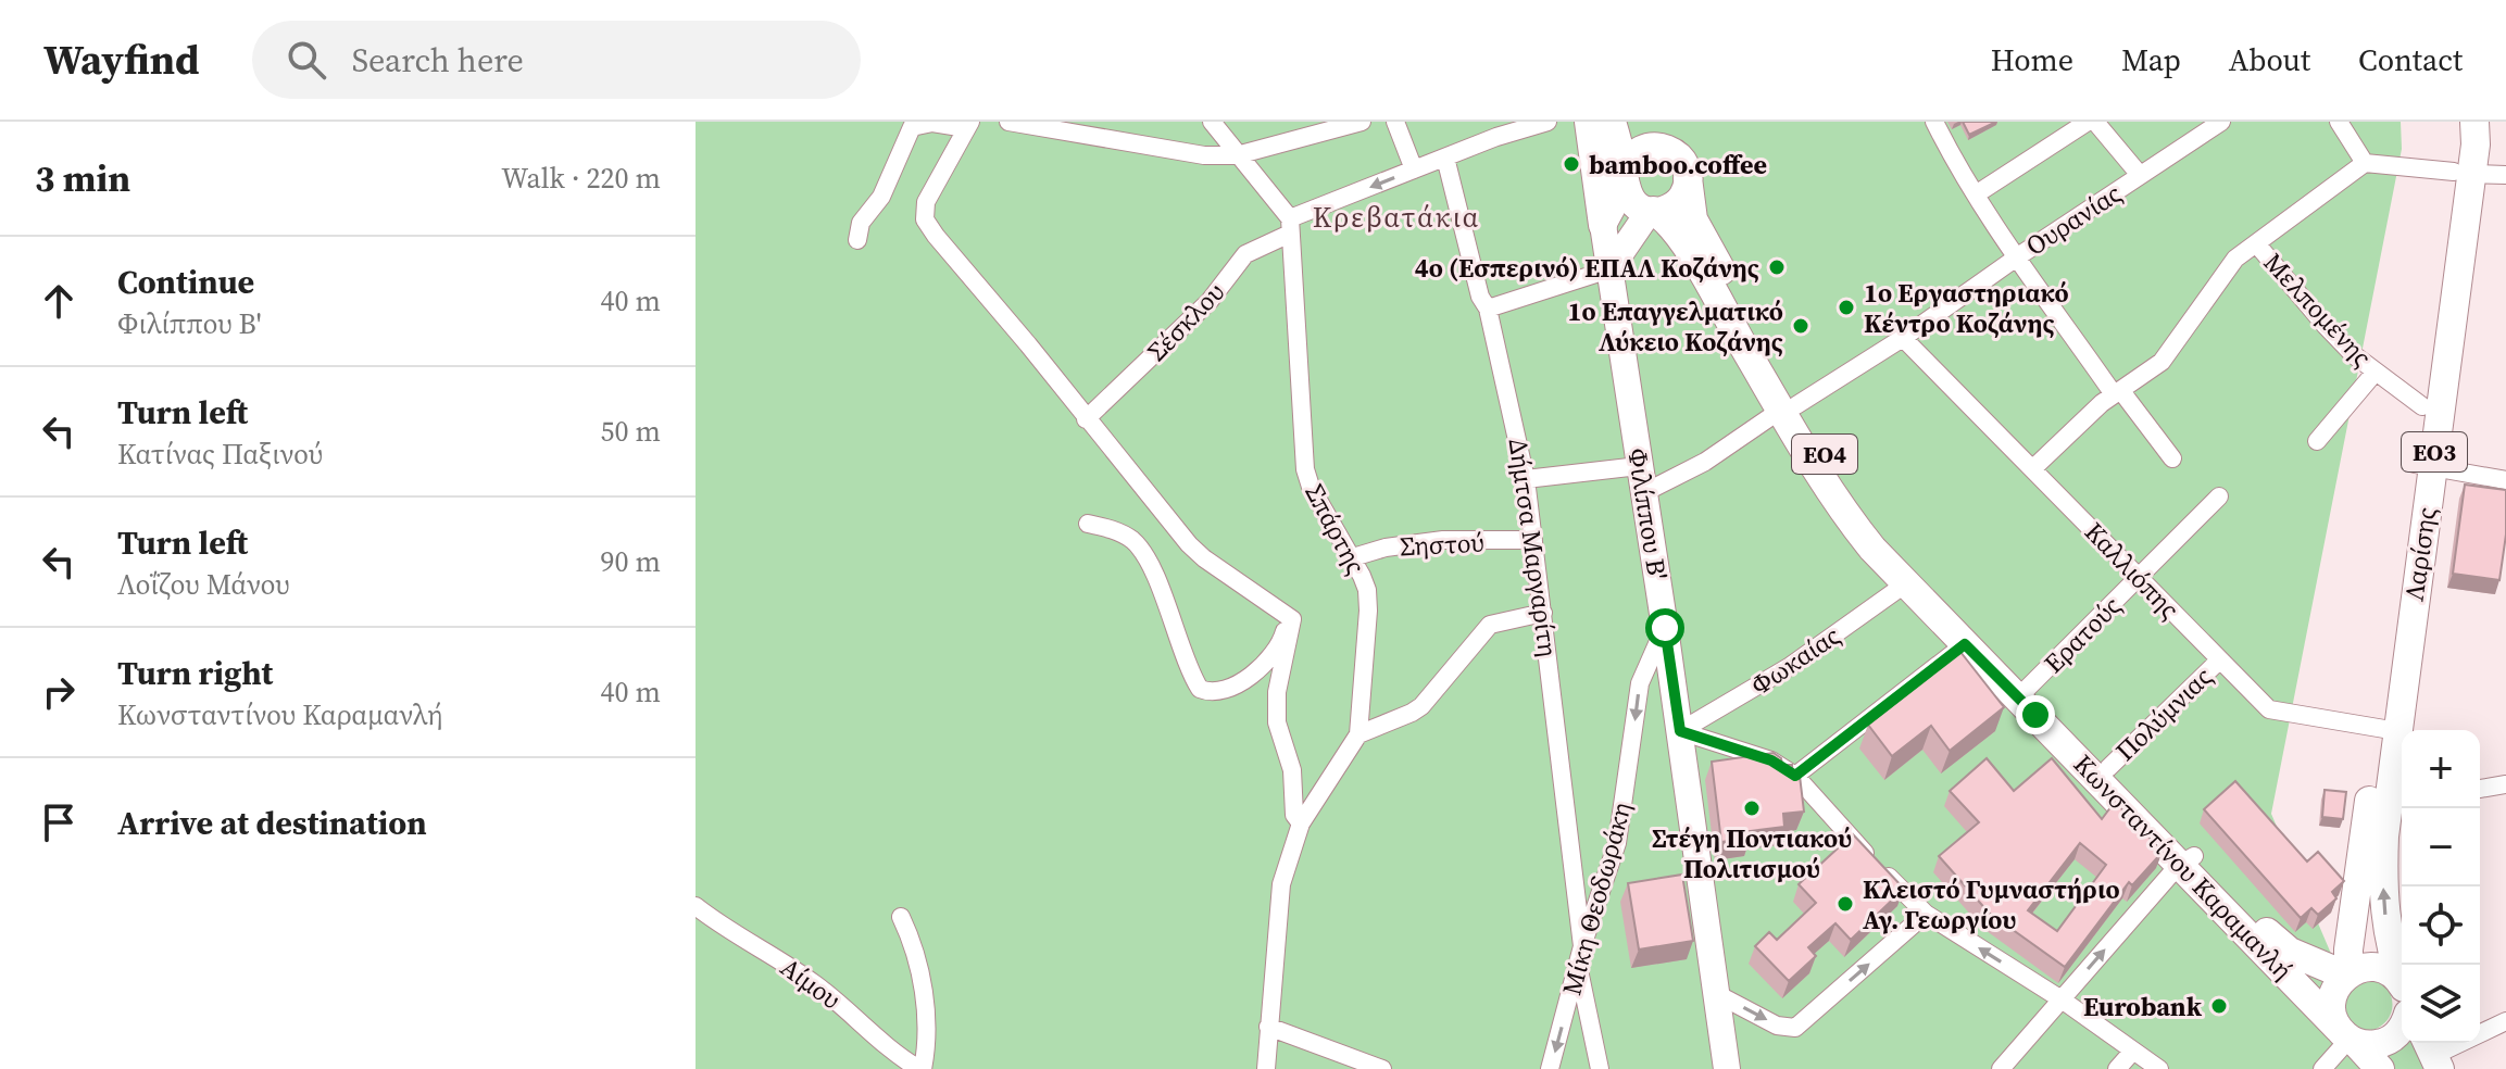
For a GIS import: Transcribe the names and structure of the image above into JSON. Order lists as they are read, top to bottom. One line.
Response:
{"streets":{"main road":["ΕΟ3","ΕΟ4","Φιλίππου Β'","Λαρίσης","Κωνσταντίνου Καραμανλή"],"street":["Ουρανίας","Μελπομένης","Σέσκλου","Σπάρτης","Σηστού","Δήμτσα Μαργαρίτη","Καλλιόπης","Ερατούς","Φωκαίας","Πολύμνιας","Μίκη Θεοδωράκη","Αίμου"]},"crossings":[["Ουρανίας","Φιλίππου Β'"],["Ουρανίας","Καλλιόπης"],["Ουρανίας","Κωνσταντίνου Καραμανλή"],["Μελπομένης","Λαρίσης"],["Σέσκλου","Σπάρτης"],["Σέσκλου","Δήμτσα Μαργαρίτη"],["ΕΟ3","Λαρίσης"],["ΕΟ3","Κωνσταντίνου Καραμανλή"],["ΕΟ4","Κωνσταντίνου Καραμανλή"],["Φιλίππου Β'","Φωκαίας"],["Φιλίππου Β'","Μίκη Θεοδωράκη"],["Σπάρτης","Σηστού"],["Σηστού","Δήμτσα Μαργαρίτη"],["Δήμτσα Μαργαρίτη","Μίκη Θεοδωράκη"],["Λαρίσης","Καλλιόπης"],["Λαρίσης","Κωνσταντίνου Καραμανλή"],["Καλλιόπης","Ερατούς"],["Καλλιόπης","Πολύμνιας"],["Ερατούς","Κωνσταντίνου Καραμανλή"],["Φωκαίας","Κωνσταντίνου Καραμανλή"],["Πολύμνιας","Κωνσταντίνου Καραμανλή"]],"one_way":["Μίκη Θεοδωράκη"],"districts":["Κρεβατάκια"],"places":["bamboo.coffee","4ο (Εσπερινό) ΕΠΑΛ Κοζάνης","1ο Εργαστηριακό Κέντρο Κοζάνης","1ο Επαγγελματικό Λύκειο Κοζάνης","Στέγη Ποντιακού Πολιτισμού","Κλειστό Γυμναστήριο Αγ. Γεωργίου","Eurobank"],"page":{"header":"Wayfind","search":"Search here","nav":["Home","Map","About","Contact"],"heading":["3 min","Walk · 220 m"],"list":[["Continue","Φιλίππου Β'","40 m"],["Turn left","Κατίνας Παξινού","50 m"],["Turn left","Λοΐζου Μάνου","90 m"],["Turn right","Κωνσταντίνου Καραμανλή","40 m"],"Arrive at destination"],"map_buttons":["+","−"]}}
